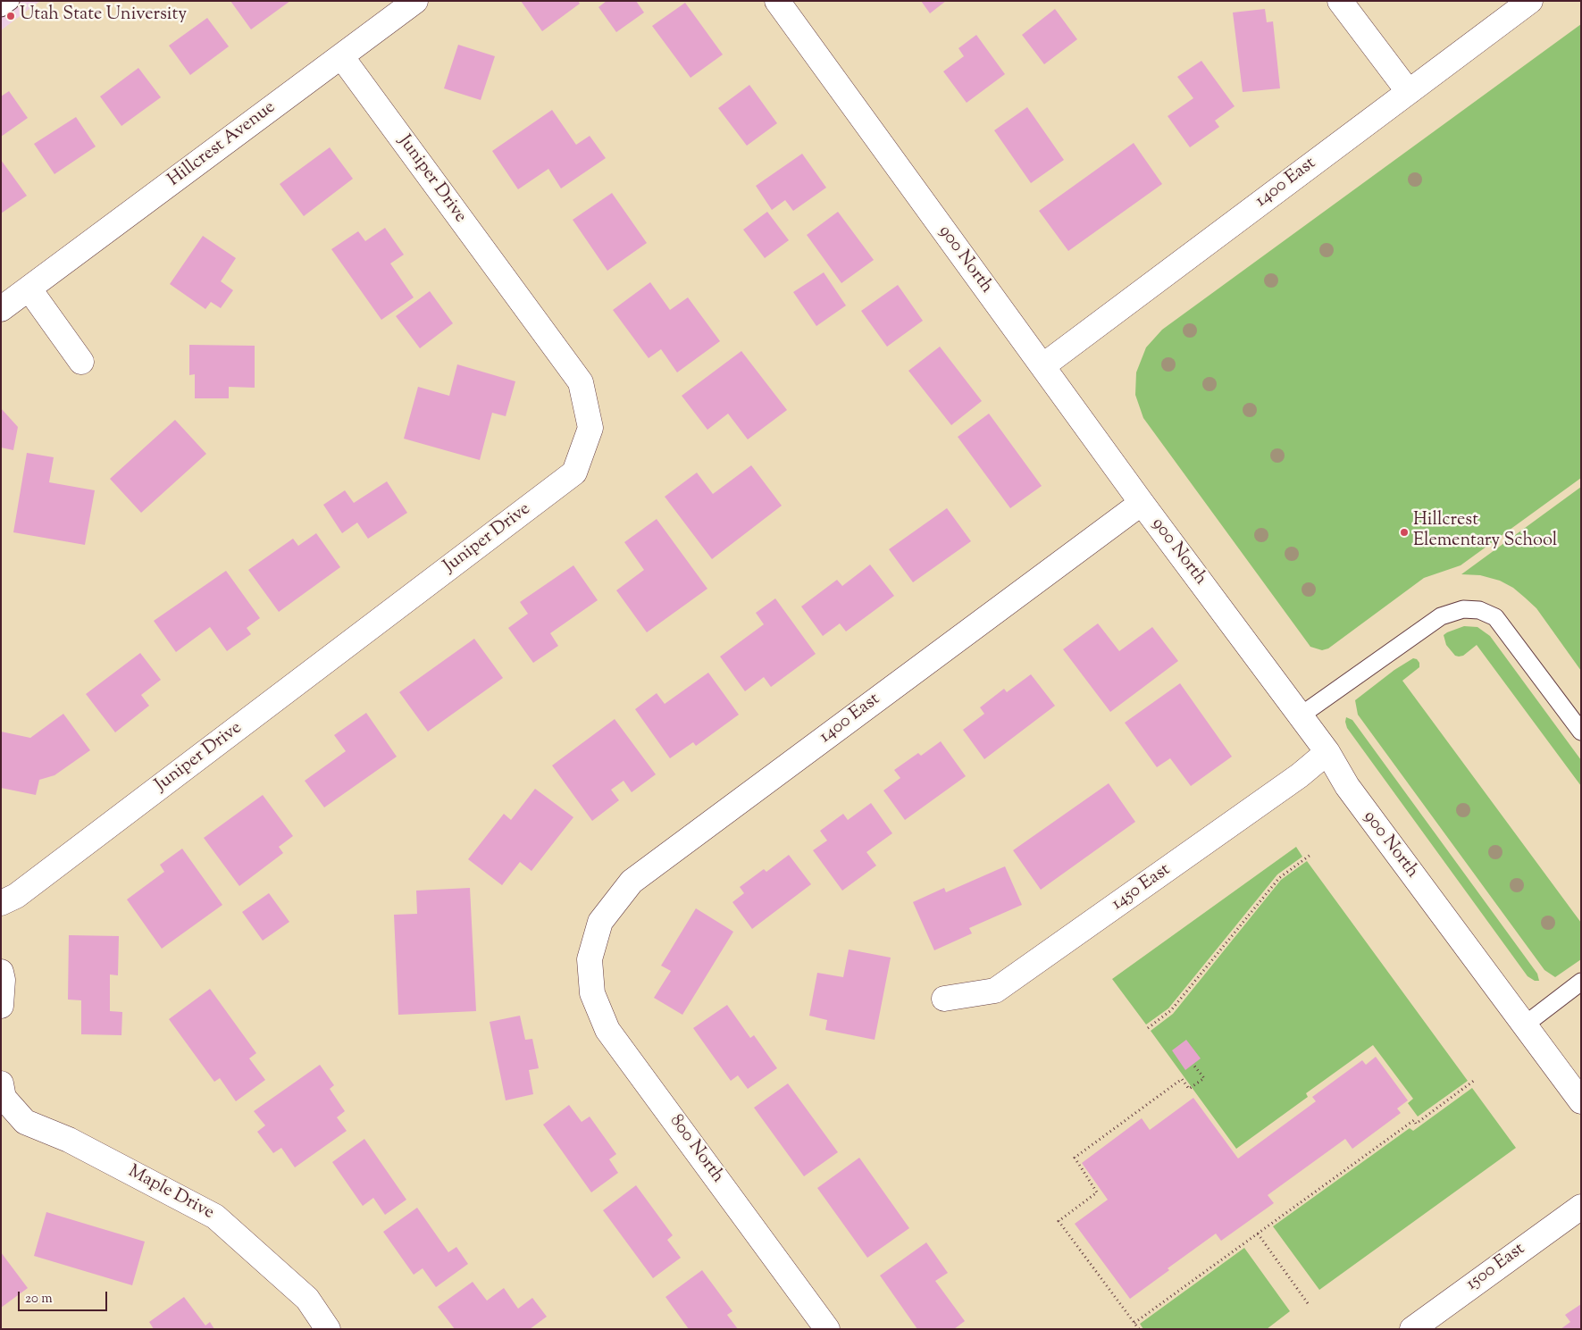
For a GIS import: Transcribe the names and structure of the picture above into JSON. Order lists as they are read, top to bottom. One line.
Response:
{"streets":{"street":["Hillcrest Avenue","Juniper Drive","1400 East","900 North","1450 East","800 North","Maple Drive","1500 East"]},"crossings":[["Hillcrest Avenue","Juniper Drive"],["1400 East","900 North"],["1400 East","800 North"],["900 North","1450 East"]],"places":["Utah State University","Hillcrest Elementary School"],"scale_bar":"20 m"}
